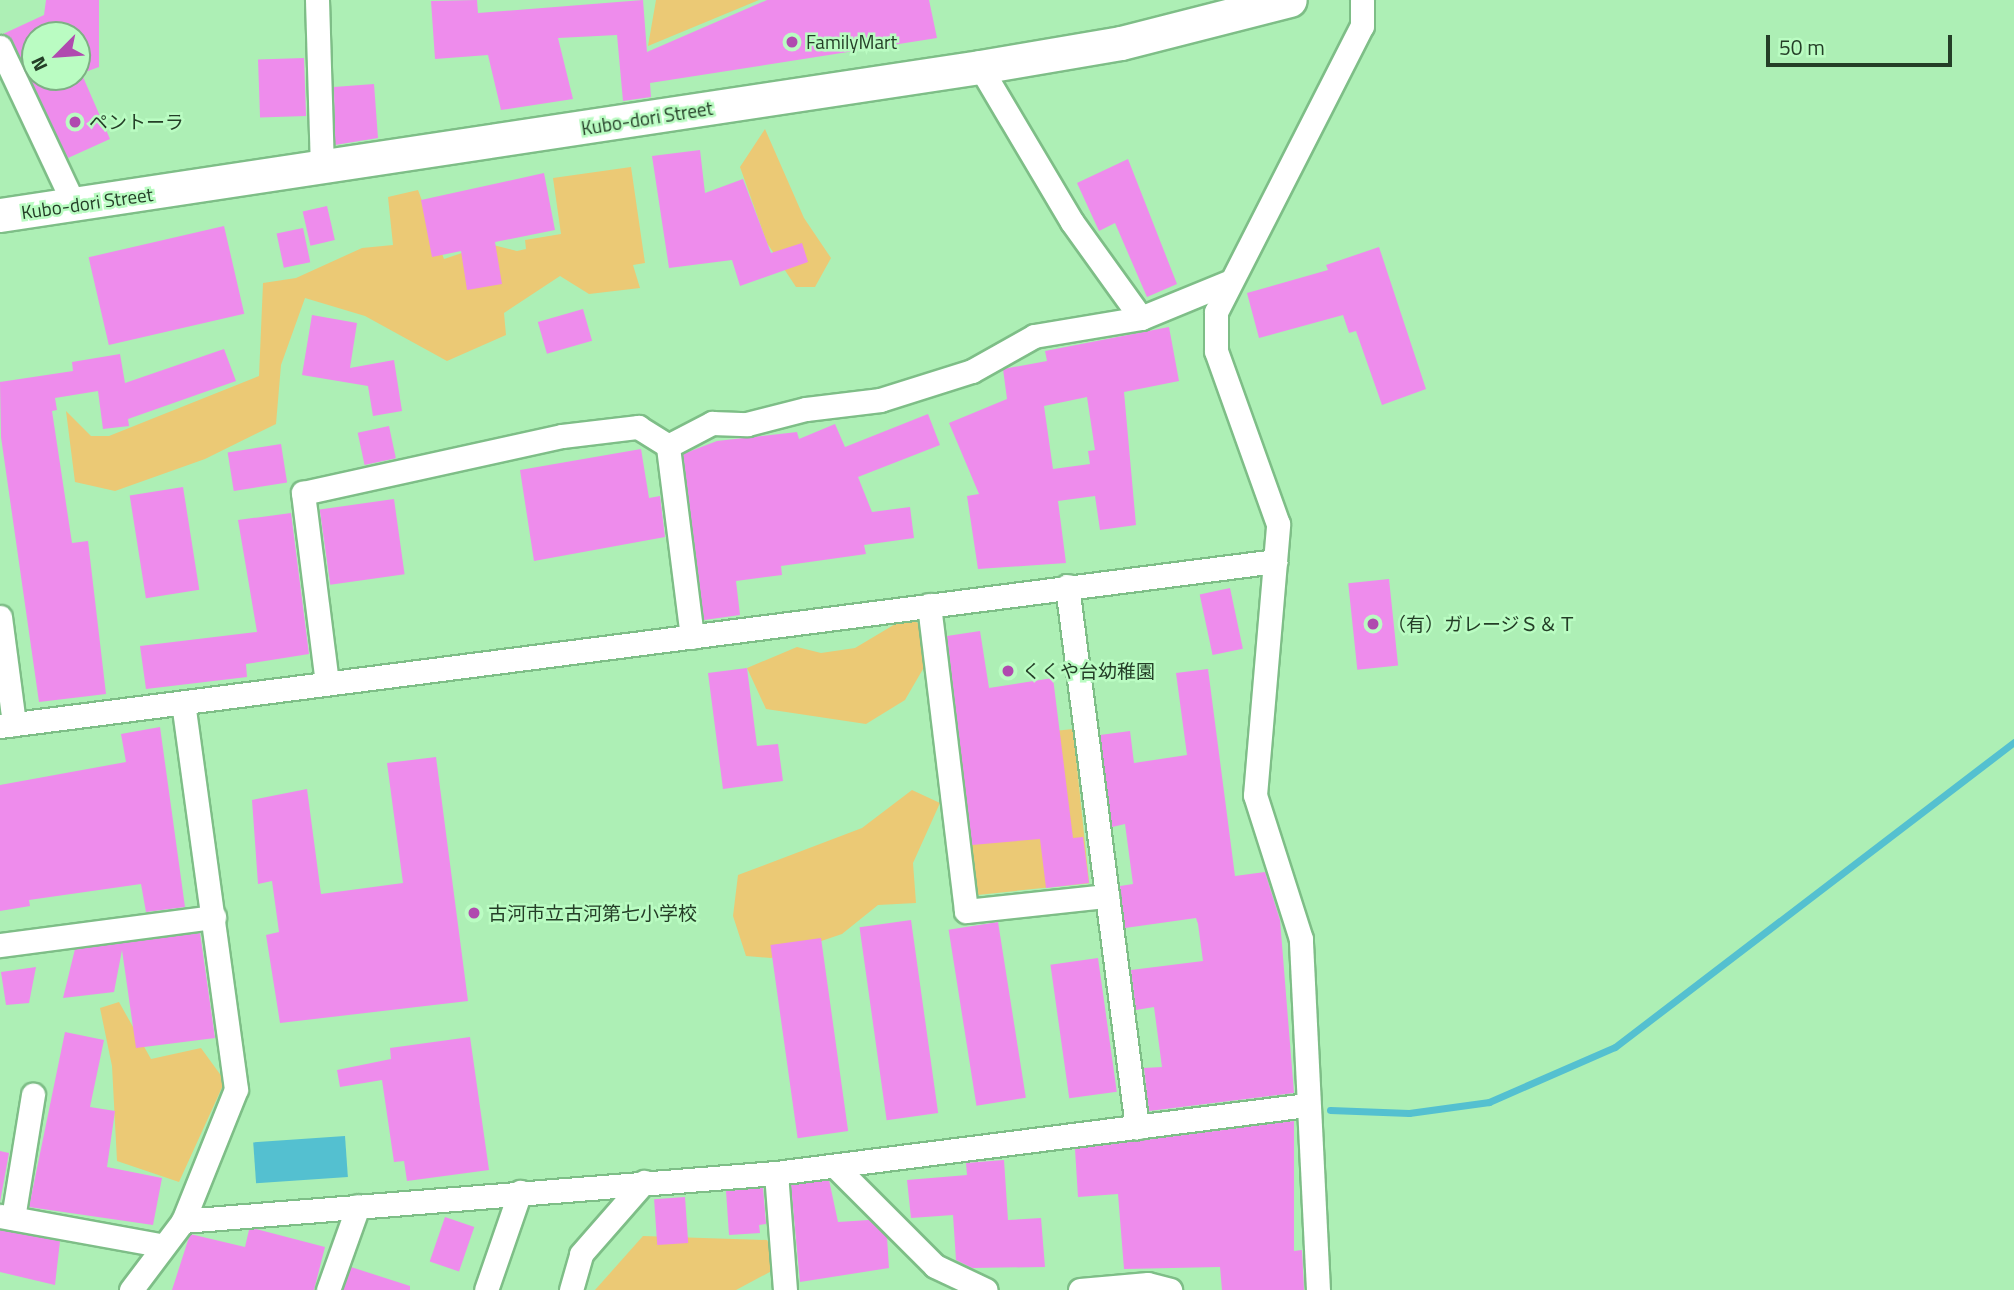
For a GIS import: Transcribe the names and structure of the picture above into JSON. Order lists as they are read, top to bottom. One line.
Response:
{"streets":{"street":["Kubo-dori Street"]},"places":["FamilyMart","ペントーラ","（有）ガレージＳ＆Ｔ","くくや台幼稚園","古河市立古河第七小学校"],"scale_bar":"50 m","north":"bottom left"}
